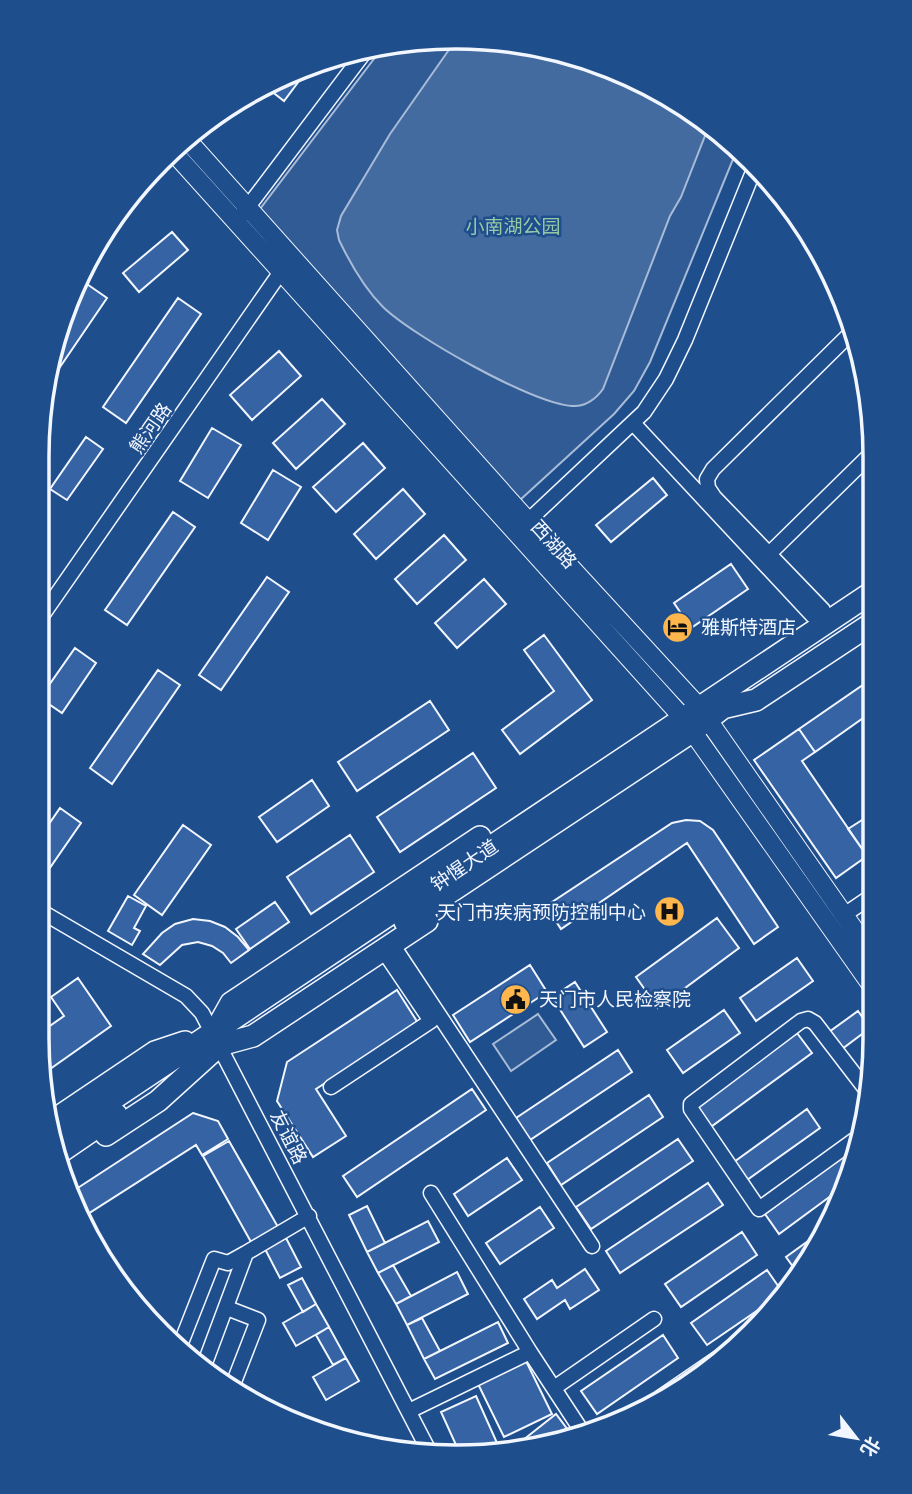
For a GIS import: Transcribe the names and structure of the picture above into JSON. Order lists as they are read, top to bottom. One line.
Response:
{"streets":{"highway":["钟惺大道"],"main road":["西湖路"],"street":["熊河路","友谊路"]},"crossings":[["熊河路","西湖路"],["西湖路","钟惺大道"],["钟惺大道","友谊路"]],"parks":["小南湖公园"],"places":{"hotel":["雅斯特酒店"],"hospital":["天门市疾病预防控制中心"],"public building":["天门市人民检察院"]},"north":"bottom right"}
